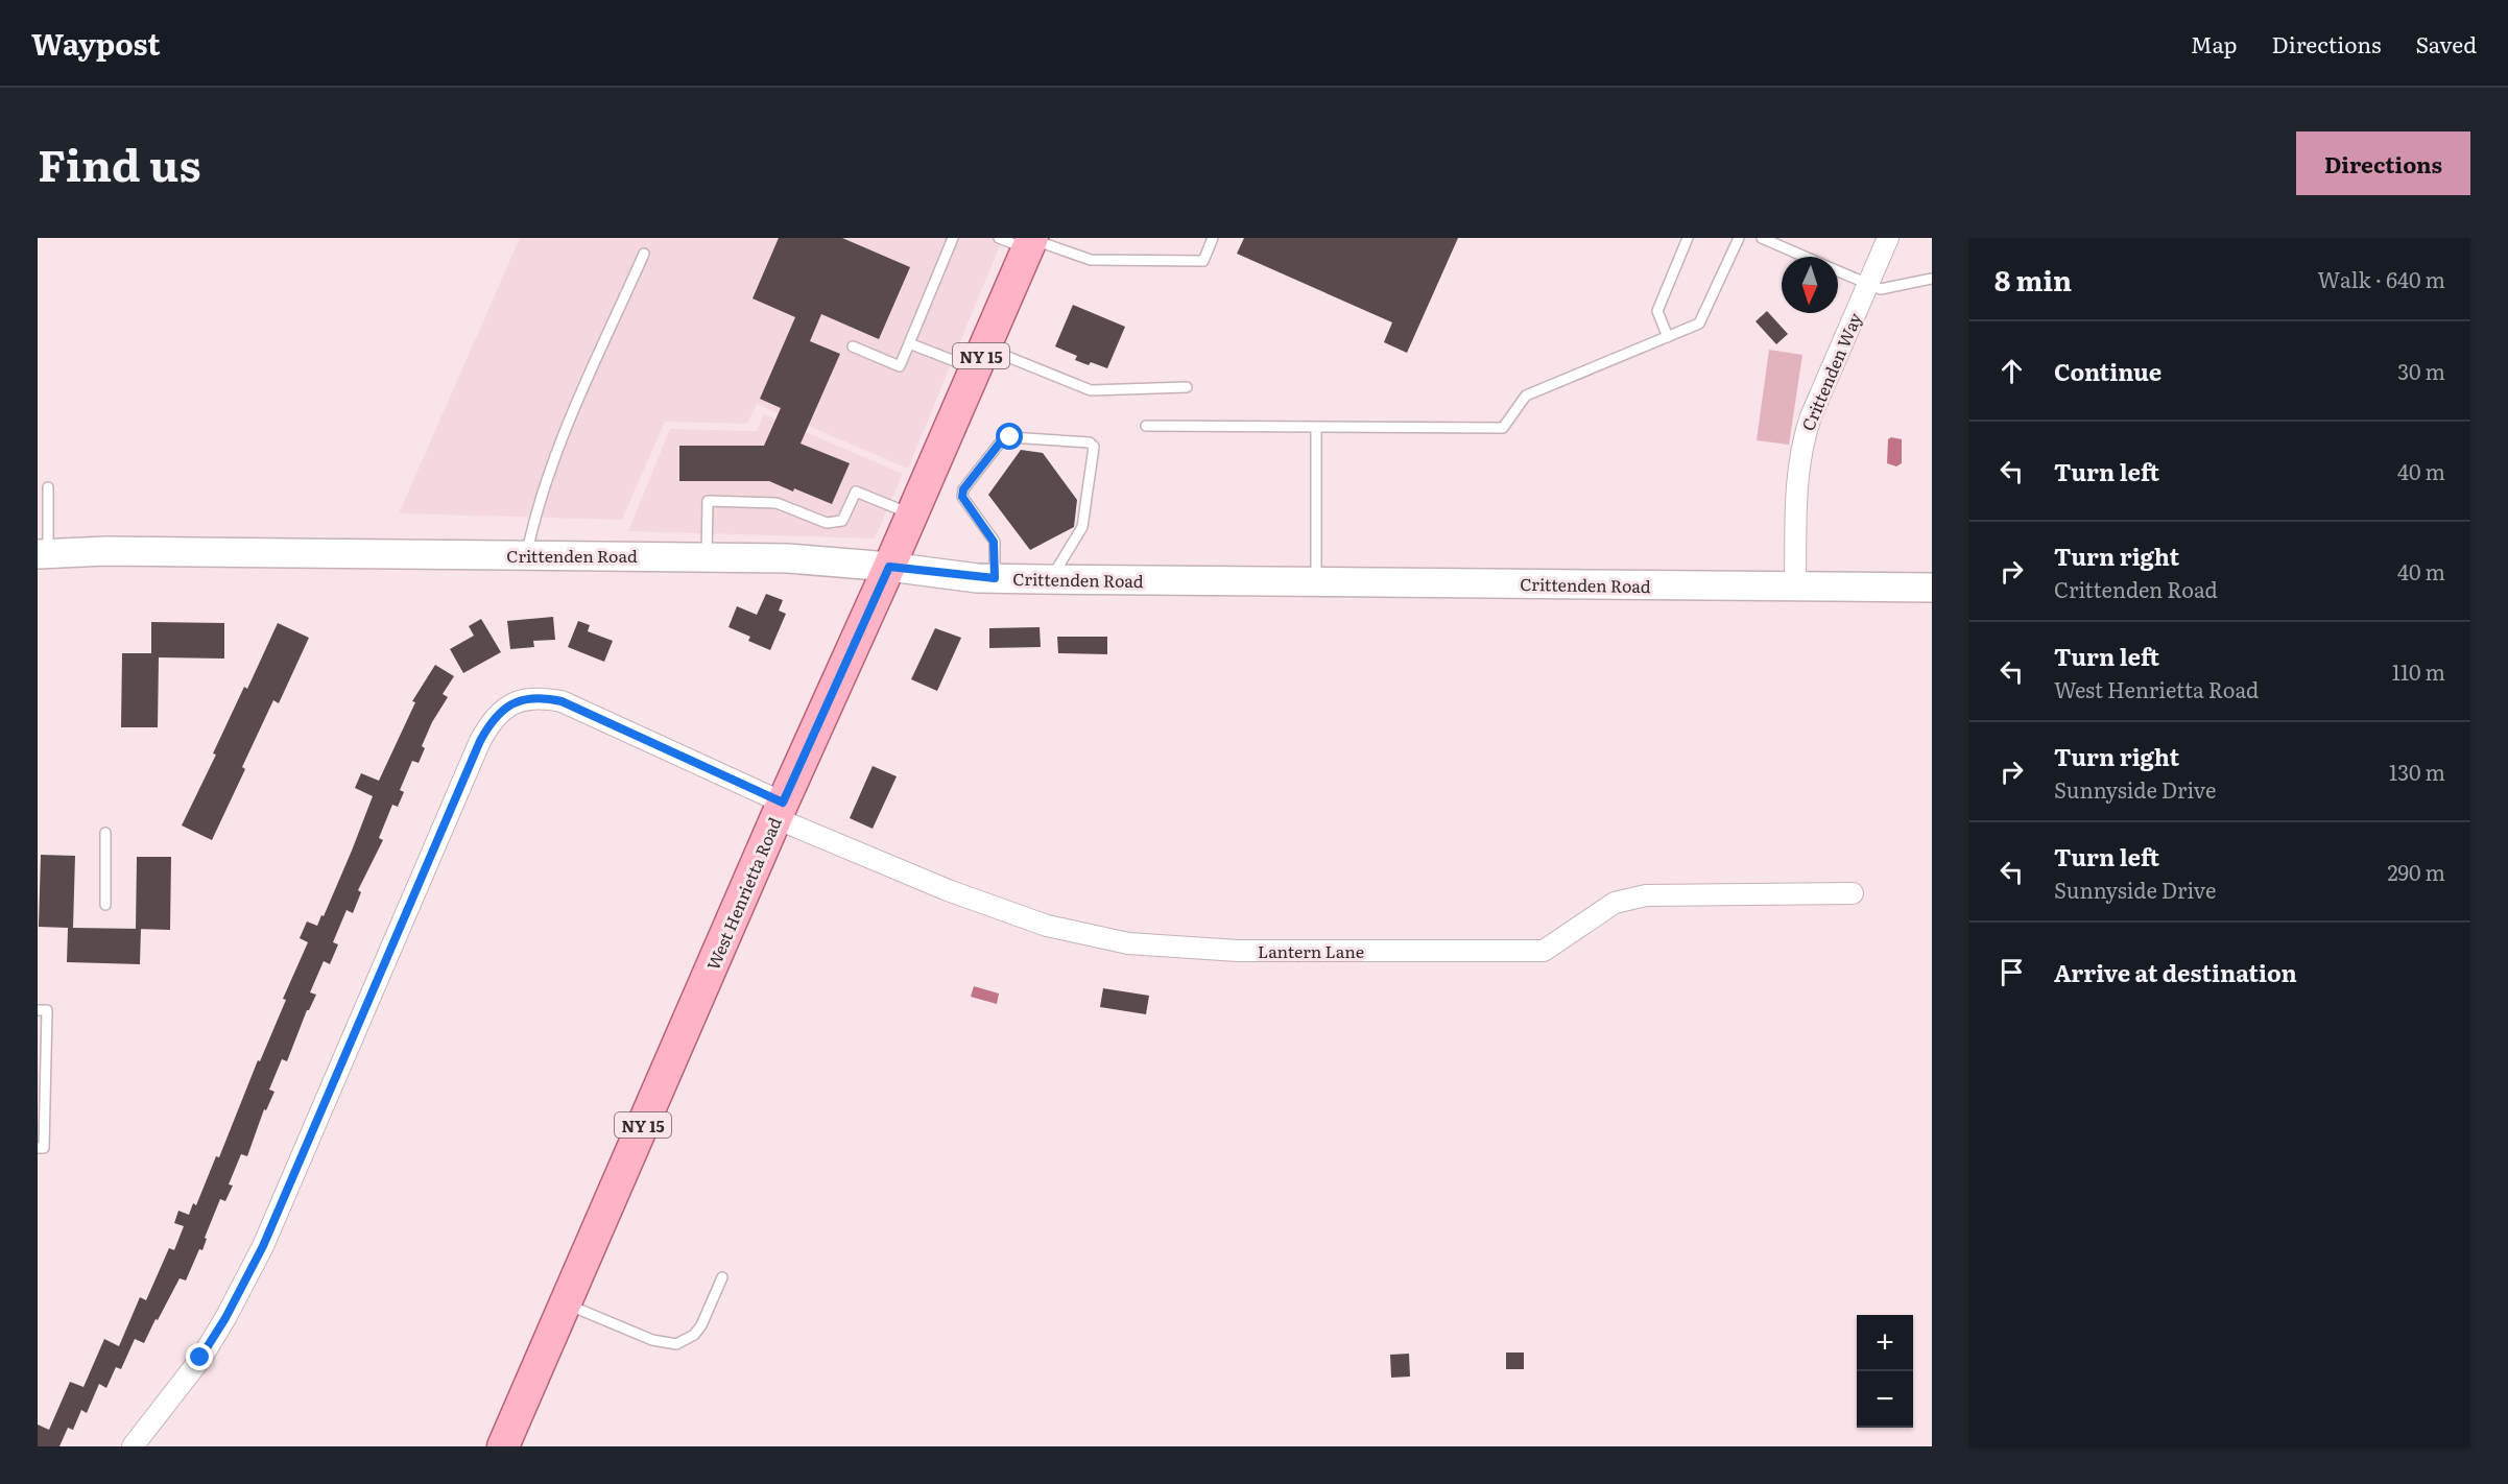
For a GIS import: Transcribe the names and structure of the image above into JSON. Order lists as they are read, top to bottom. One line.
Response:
{"streets":{"main road":["NY 15","West Henrietta Road"],"street":["Crittenden Way","Crittenden Road","Lantern Lane"]},"crossings":[["Crittenden Way","Crittenden Road"],["Crittenden Road","West Henrietta Road"],["West Henrietta Road","Lantern Lane"]],"north":"bottom","page":{"header":"Waypost","nav":["Map","Directions","Saved"],"title":"Find us","buttons":"Directions","heading":["8 min","Walk · 640 m"],"list":[["Continue","30 m"],["Turn left","40 m"],["Turn right","Crittenden Road","40 m"],["Turn left","West Henrietta Road","110 m"],["Turn right","Sunnyside Drive","130 m"],["Turn left","Sunnyside Drive","290 m"],"Arrive at destination"],"map_buttons":["+","−"]}}
